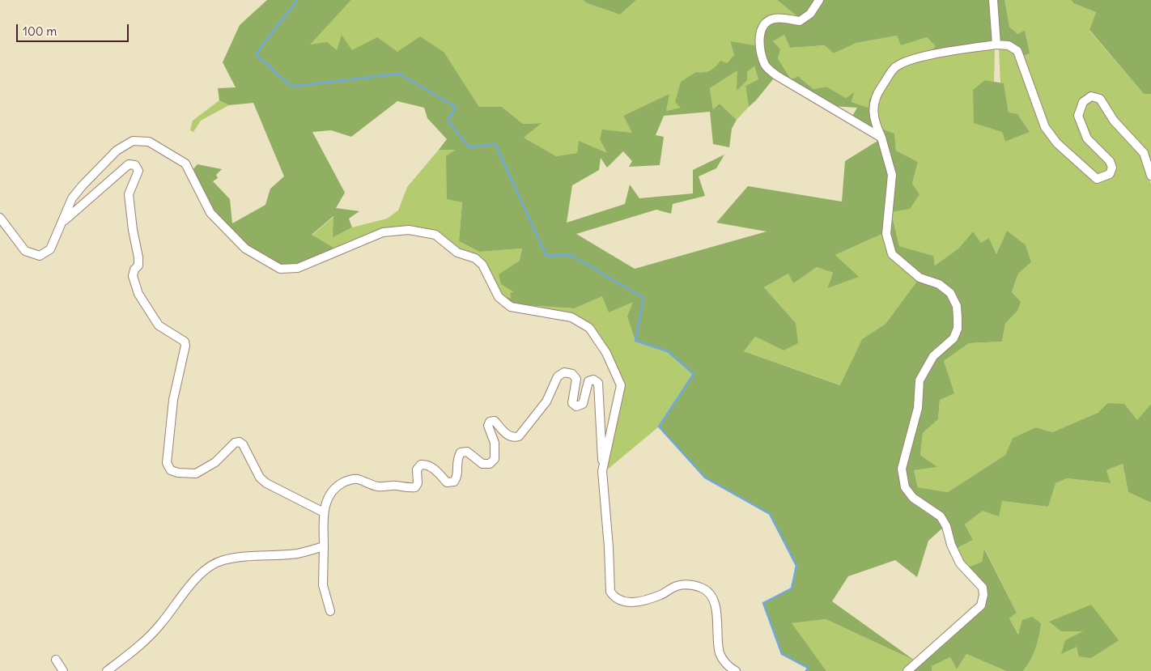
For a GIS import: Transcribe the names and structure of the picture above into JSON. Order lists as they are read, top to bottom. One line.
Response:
{"scale_bar":"100 m"}
